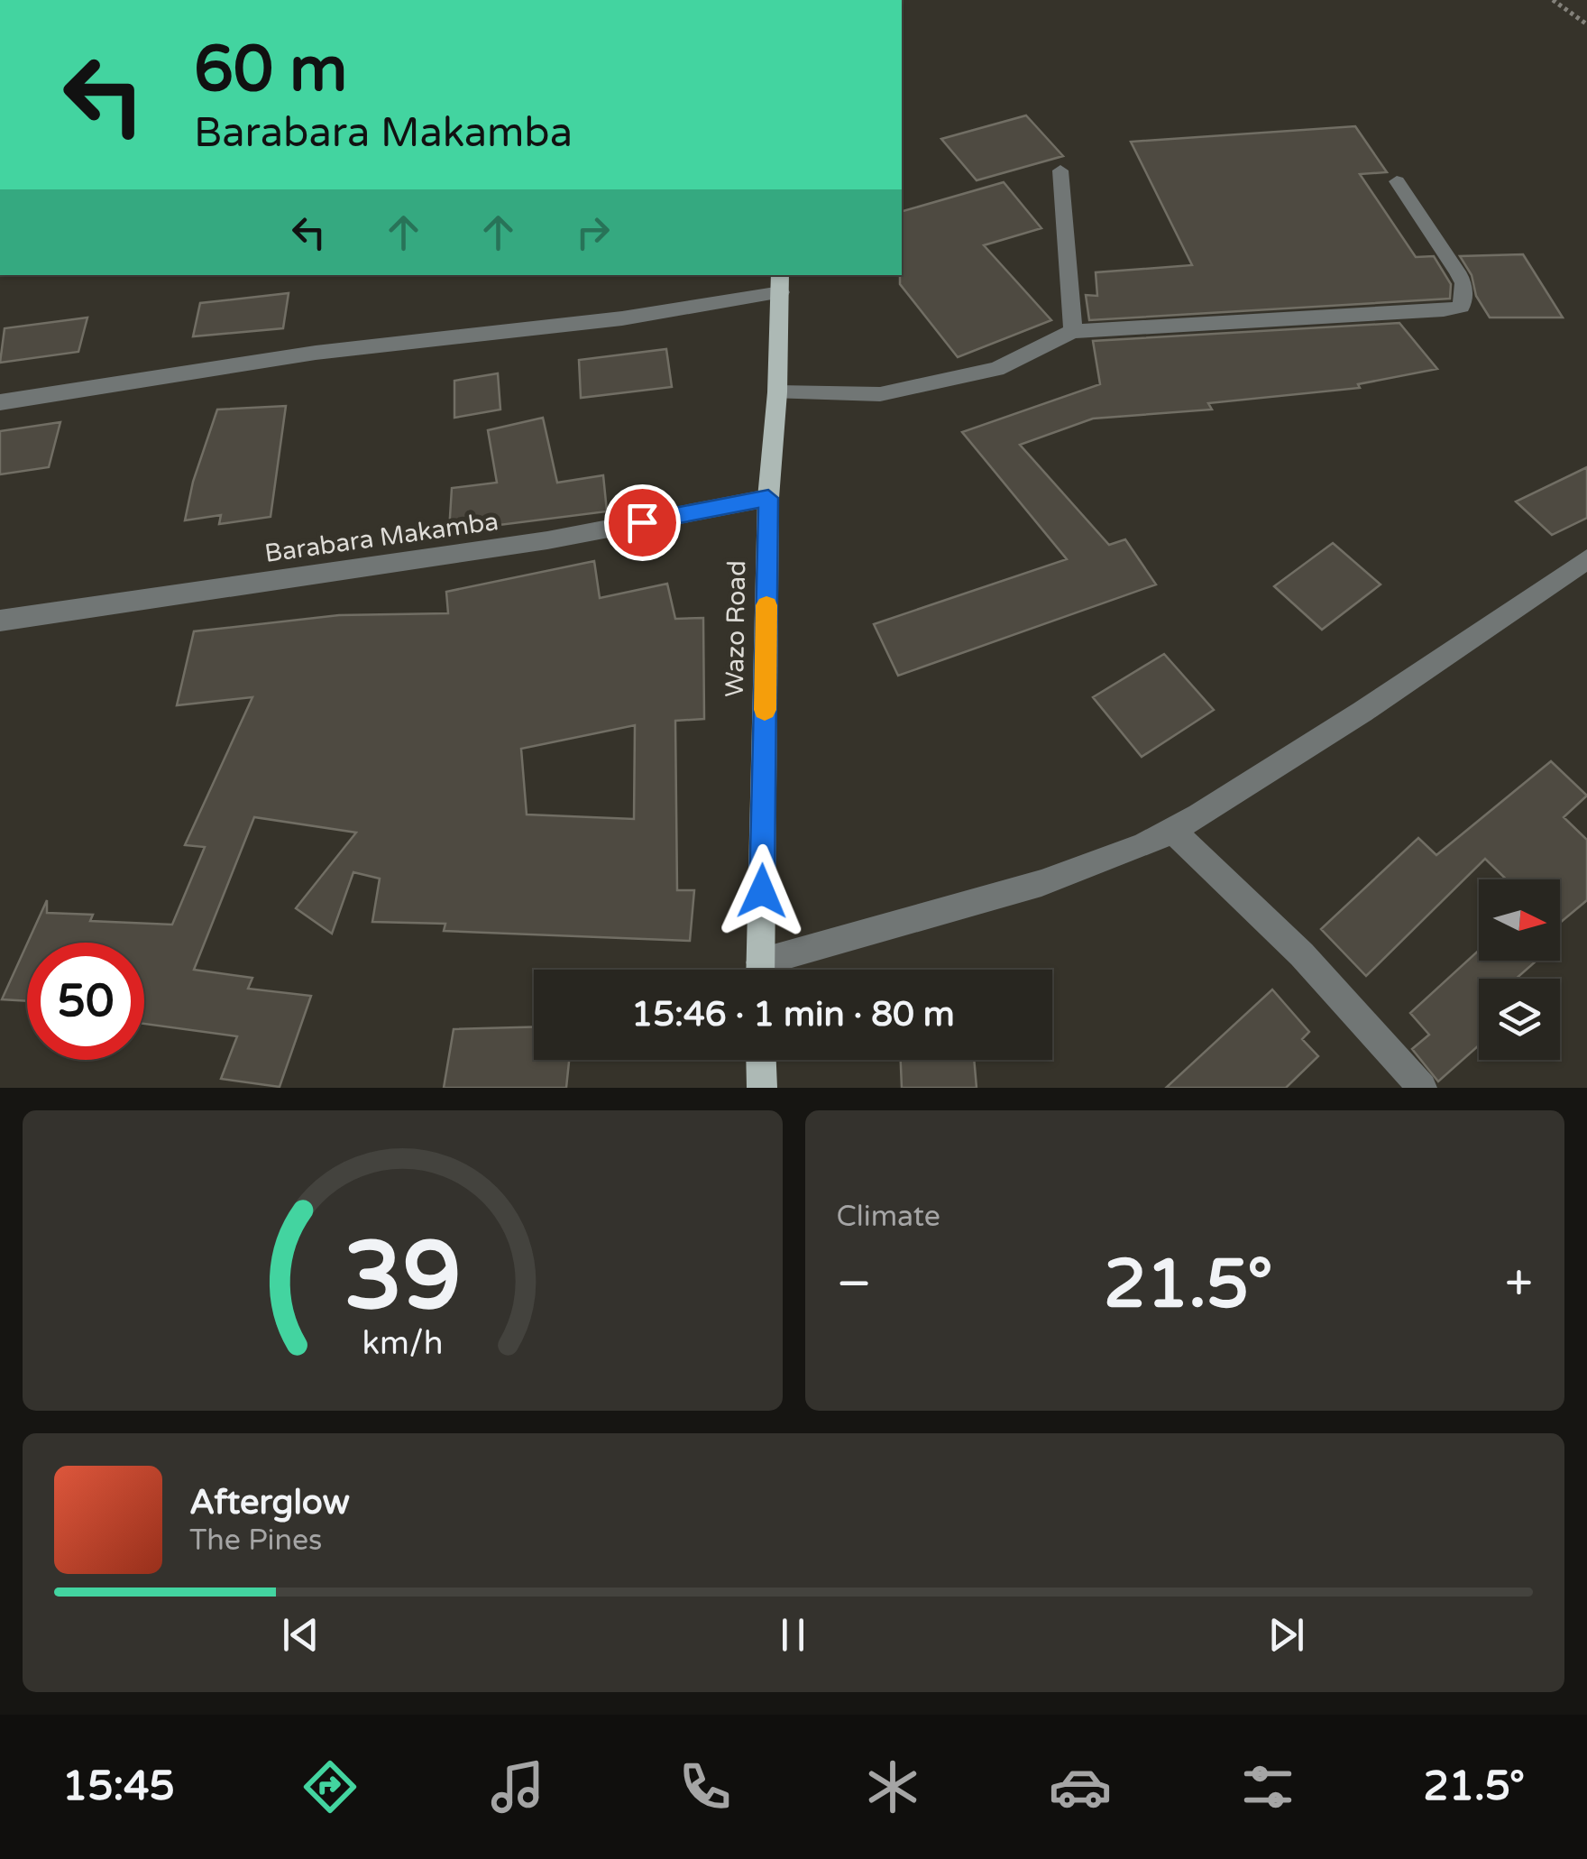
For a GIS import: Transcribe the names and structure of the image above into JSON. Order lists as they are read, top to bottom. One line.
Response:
{"streets":{"main road":["Wazo Road"],"street":["Barabara Makamba"]},"crossings":[["Barabara Makamba","Wazo Road"]],"north":"right","page":{"turn":["60 m","Barabara Makamba"],"limit":"50","trip":"15:46 · 1 min · 80 m","tile":"Climate","heat":["−","21.5°","+"],"song":["Afterglow","The Pines"],"tabs":["15:45","21.5°"],"gauge":["39","km/h"]}}
